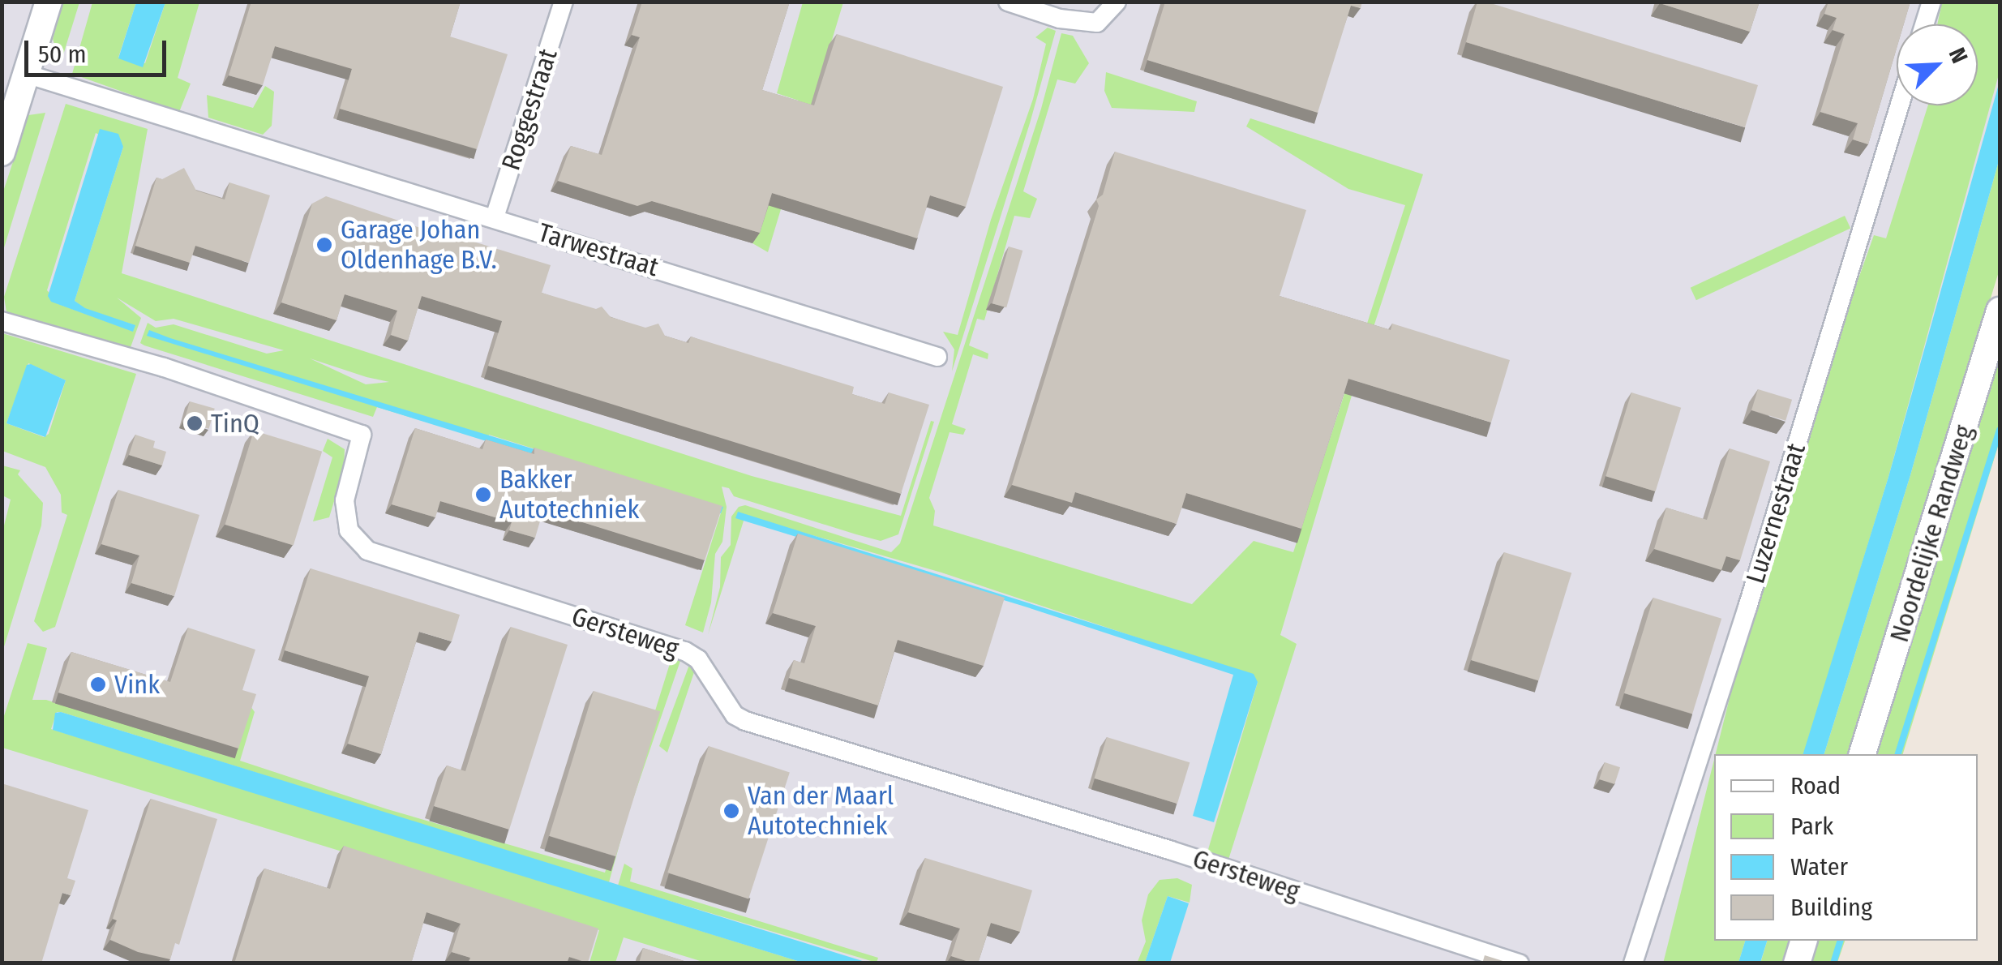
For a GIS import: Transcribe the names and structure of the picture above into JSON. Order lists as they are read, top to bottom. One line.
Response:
{"streets":{"main road":["Noordelijke Randweg"],"street":["Roggestraat","Tarwestraat","Luzernestraat","Gersteweg"]},"crossings":[["Roggestraat","Tarwestraat"]],"places":["Garage Johan Oldenhage B.V.","TinQ","Bakker Autotechniek","Vink","Van der Maarl Autotechniek"],"legend":["Road","Park","Water","Building"],"scale_bar":"50 m","north":"top right"}
